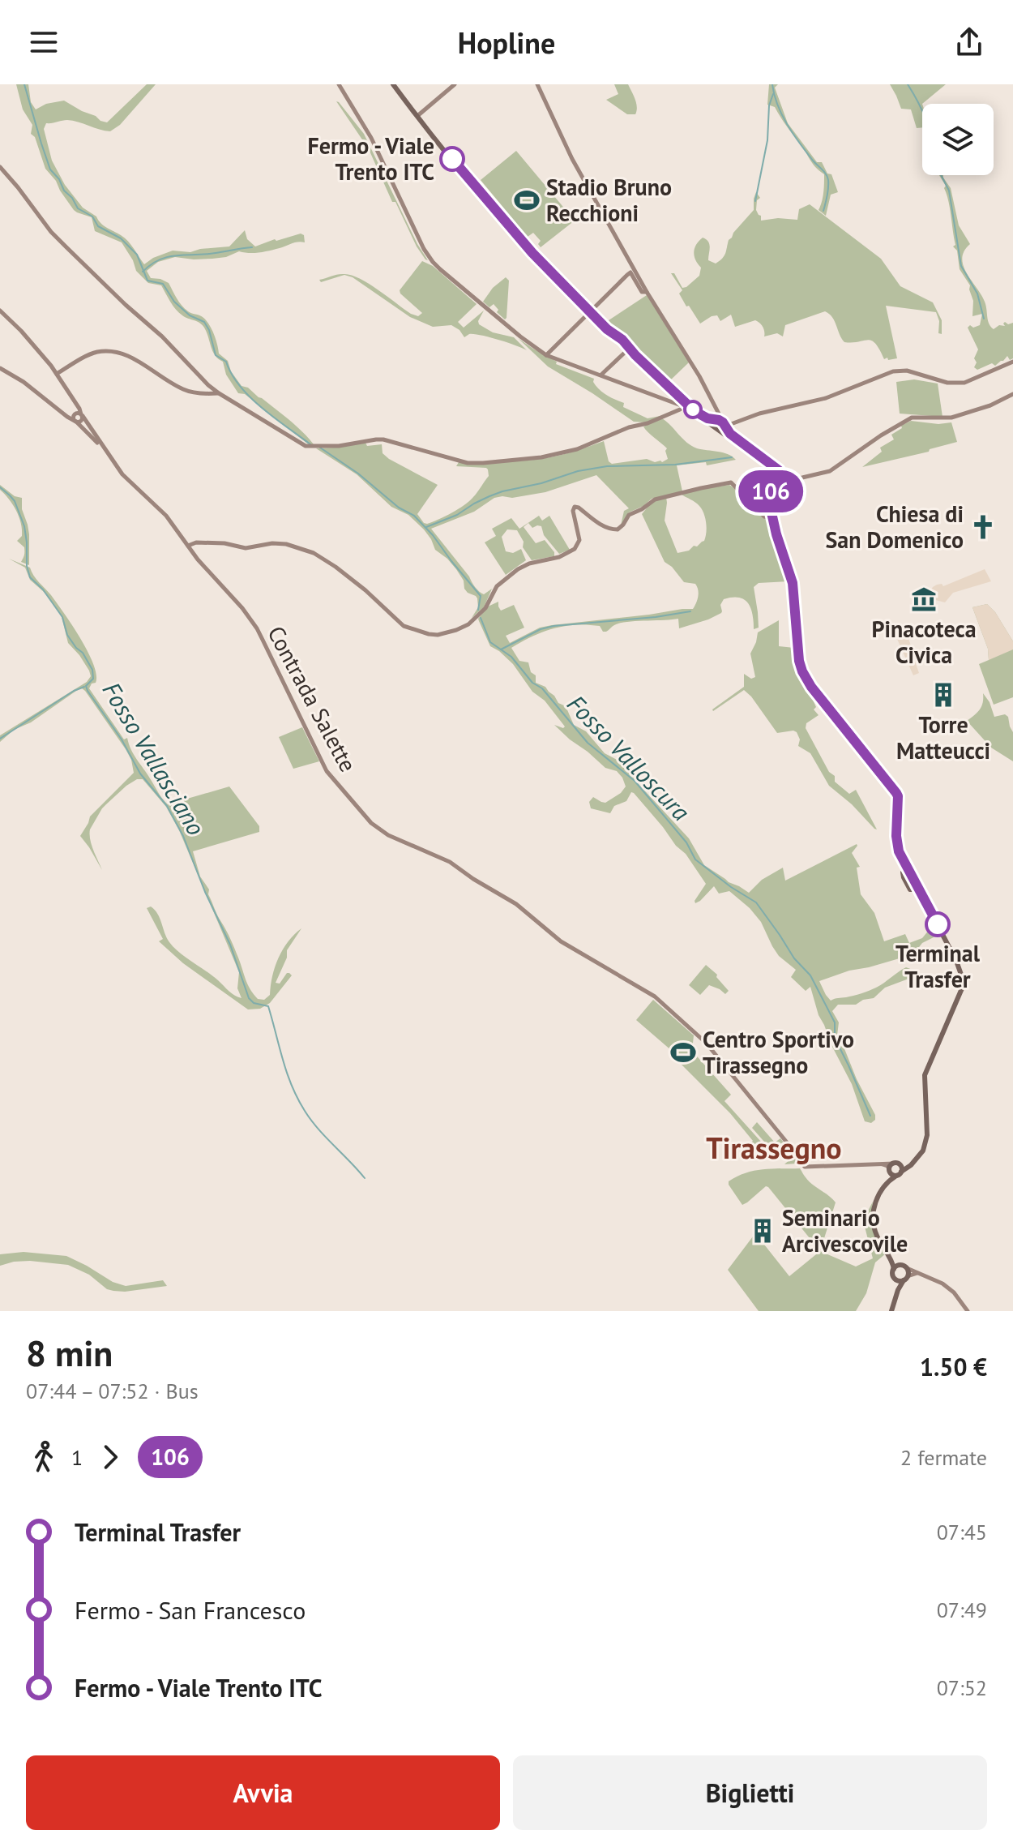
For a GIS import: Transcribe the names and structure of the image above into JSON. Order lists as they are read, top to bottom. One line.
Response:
{"streets":{"street":["Contrada Salette"]},"districts":["Tirassegno"],"water":["Fosso Valloscura","Fosso Vallasciano"],"places":{"other":["Fermo - Viale Trento ITC","Terminal Trasfer"],"sports":["Stadio Bruno Recchioni","Centro Sportivo Tirassegno"],"church":["Chiesa di San Domenico"],"museum":["Pinacoteca Civica"],"building":["Torre Matteucci","Seminario Arcivescovile"]},"lines":["bus line 106"],"page":{"header":"Hopline","on_map":"106","heading":["8 min","07:44 – 07:52 · Bus","1.50 €"],"legs":["1","106","2 fermate"],"list":[{"name":"Terminal Trasfer","value":"07:45"},{"name":"Fermo - San Francesco","value":"07:49"},{"name":"Fermo - Viale Trento ITC","value":"07:52"}],"buttons":["Avvia","Biglietti"]}}
